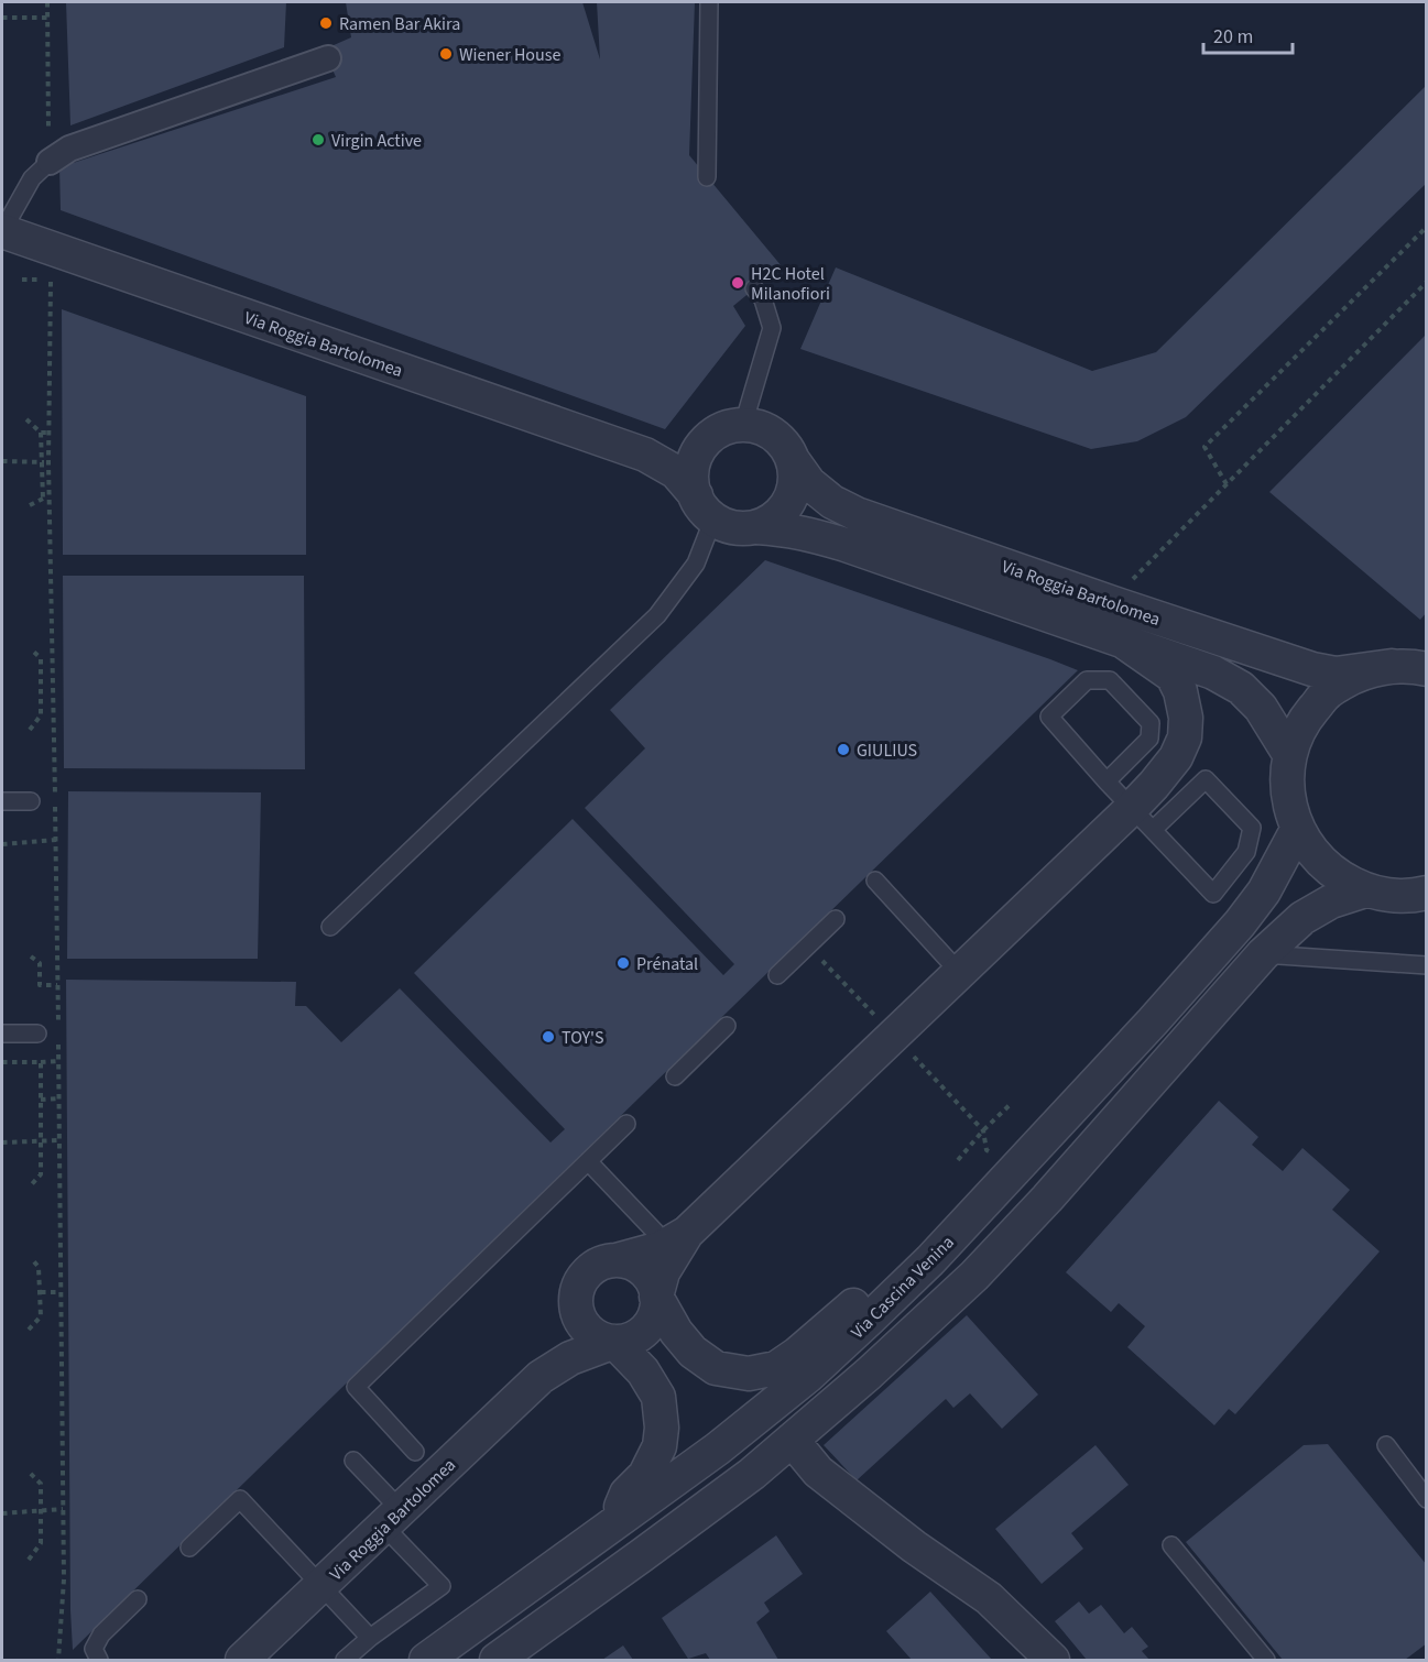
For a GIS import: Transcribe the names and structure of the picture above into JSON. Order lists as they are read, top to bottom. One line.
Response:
{"streets":{"street":["Via Roggia Bartolomea","Via Cascina Venina"]},"places":["Ramen Bar Akira","Wiener House","Virgin Active","H2C Hotel Milanofiori","GIULIUS","Prénatal","TOY'S"],"scale_bar":"20 m"}
